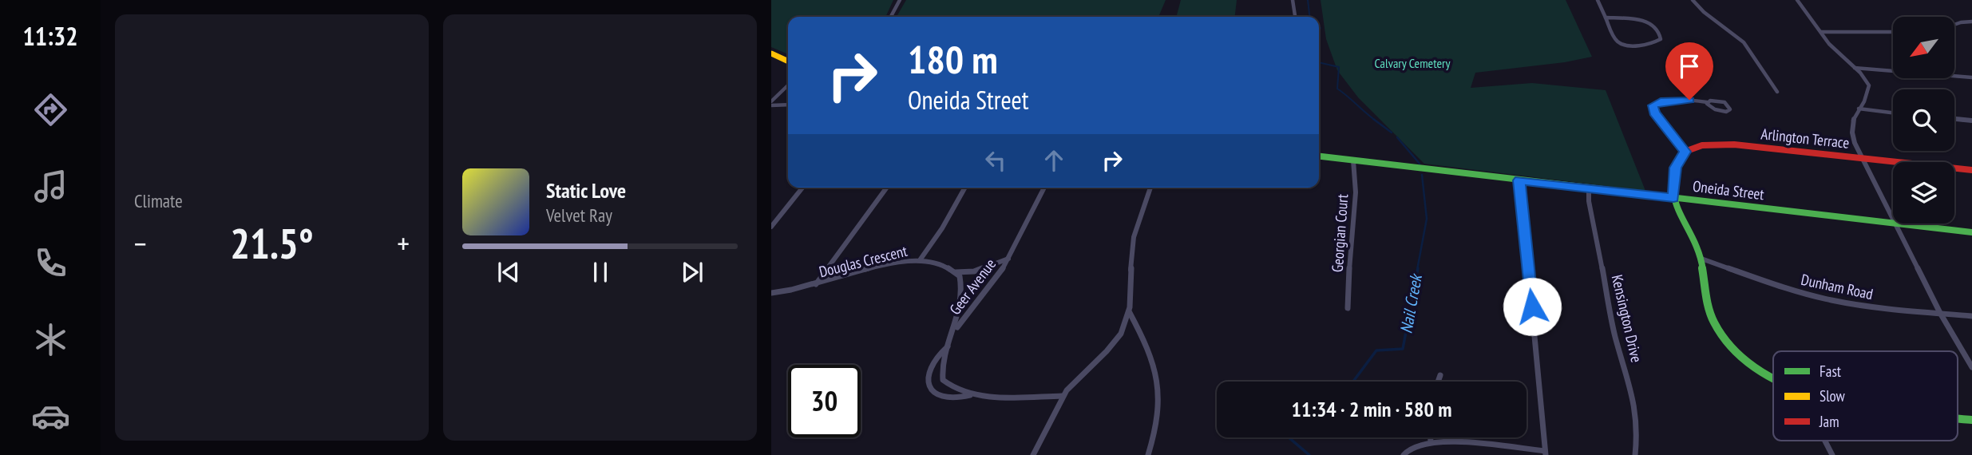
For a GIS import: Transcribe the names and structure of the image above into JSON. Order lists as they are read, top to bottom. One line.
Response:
{"streets":{"street":["Arlington Terrace","Oneida Street","Georgian Court","Douglas Crescent","Geer Avenue","Dunham Road","Kensington Drive"]},"crossings":[["Oneida Street","Georgian Court"],["Oneida Street","Kensington Drive"],["Douglas Crescent","Geer Avenue"]],"water":["Nail Creek"],"parks":["Calvary Cemetery"],"legend":["Fast","Slow","Jam"],"north":"bottom left","page":{"tabs":"11:32","tile":"Climate","turn":["180 m","Oneida Street"],"song":["Static Love","Velvet Ray"],"heat":["−","21.5°","+"],"limit":"30","trip":"11:34 · 2 min · 580 m"}}
